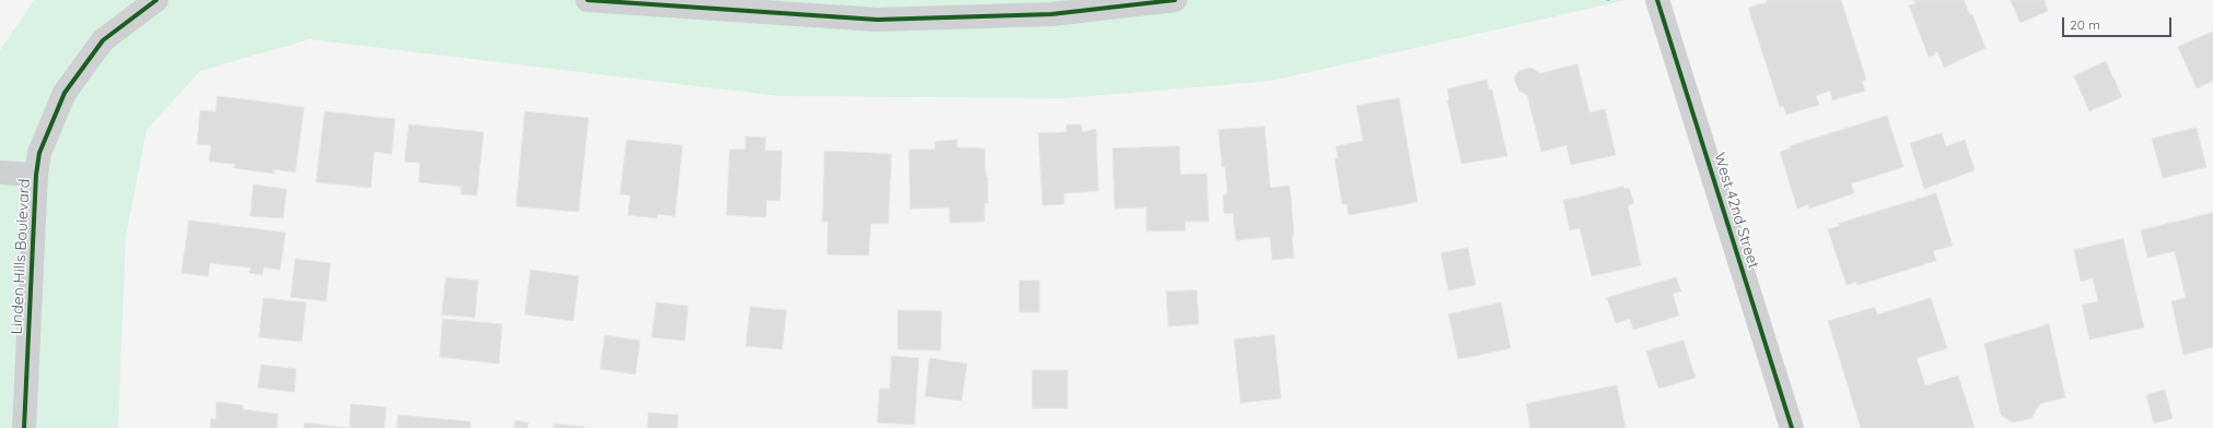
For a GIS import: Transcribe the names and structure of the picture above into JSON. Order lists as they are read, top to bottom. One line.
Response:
{"streets":{"street":["West 42nd Street","Linden Hills Boulevard"]},"scale_bar":"20 m"}
